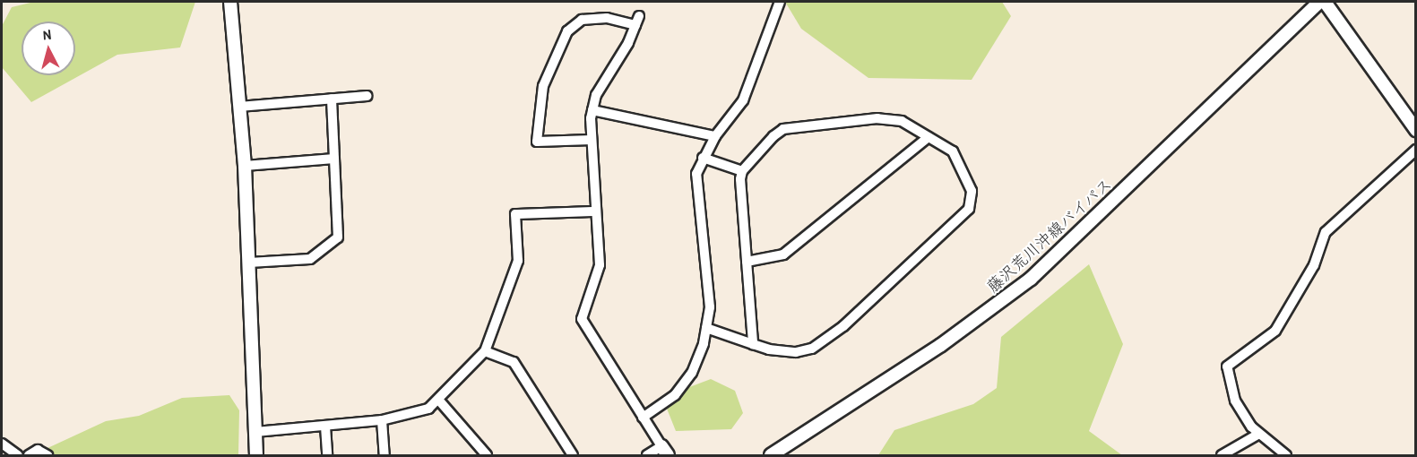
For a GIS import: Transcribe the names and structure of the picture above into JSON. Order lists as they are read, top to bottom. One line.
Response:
{"streets":{"main road":["藤沢荒川沖線バイパス"]},"north":"top"}
